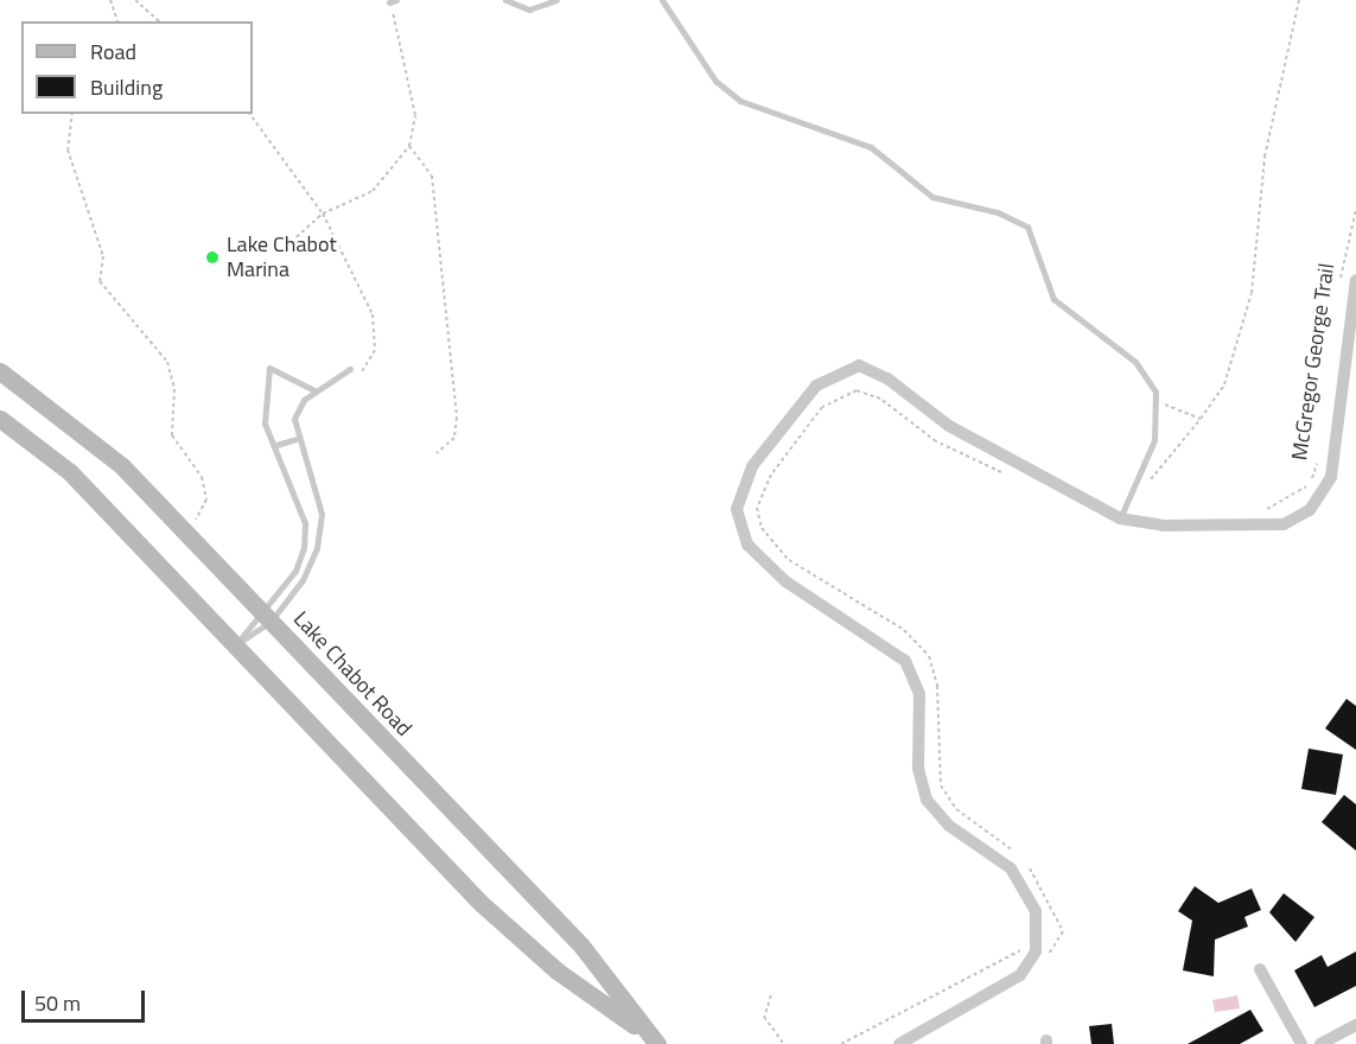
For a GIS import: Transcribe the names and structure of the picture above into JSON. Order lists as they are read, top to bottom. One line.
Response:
{"streets":{"main road":["Lake Chabot Road"],"path":["McGregor George Trail"]},"places":["Lake Chabot Marina"],"legend":["Road","Building"],"scale_bar":"50 m"}
